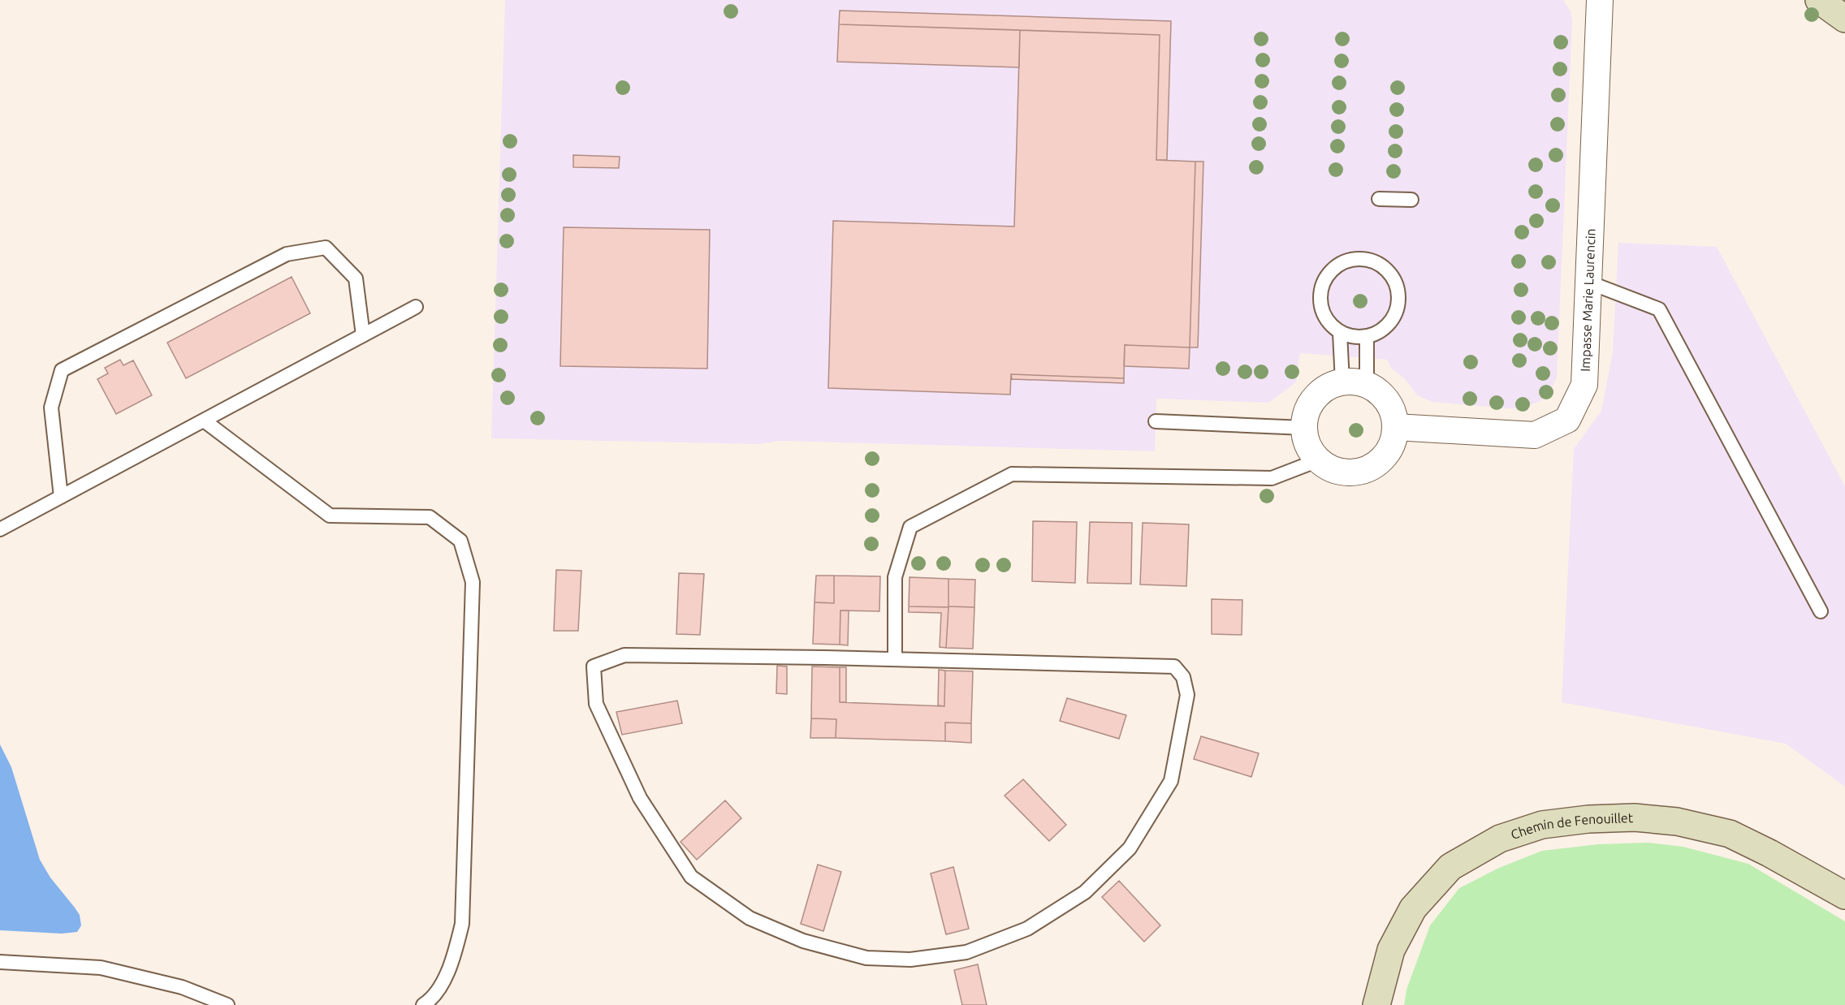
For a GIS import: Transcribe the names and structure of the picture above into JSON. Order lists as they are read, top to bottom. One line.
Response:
{"streets":{"street":["Impasse Marie Laurencin","Chemin de Fenouillet"]}}
